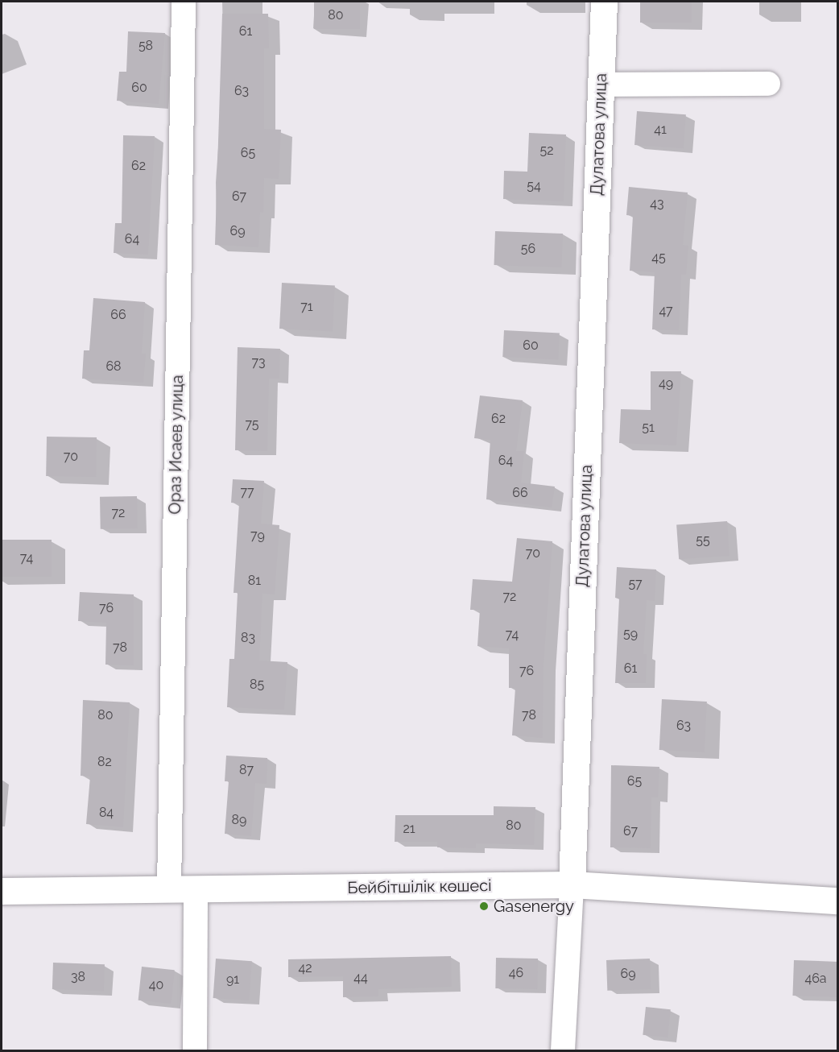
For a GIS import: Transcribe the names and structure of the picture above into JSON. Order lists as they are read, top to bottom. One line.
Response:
{"streets":{"street":["Дулатова улица","Ораз Исаев улица","Бейбітшілік көшесі"]},"crossings":[["Дулатова улица","Бейбітшілік көшесі"],["Ораз Исаев улица","Бейбітшілік көшесі"]],"places":["Gasenergy"],"house_numbers":["80","61","58","60","63","41","52","65","62","54","67","43","69","64","56","45","71","47","66","60","73","68","49","62","75","51","70","64","77","66","72","79","55","70","74","81","57","72","76","59","74","83","78","61","76","85","80","78","63","82","87","65","84","89","80","21","67","42","46","69","38","44","46а","91","40"]}
